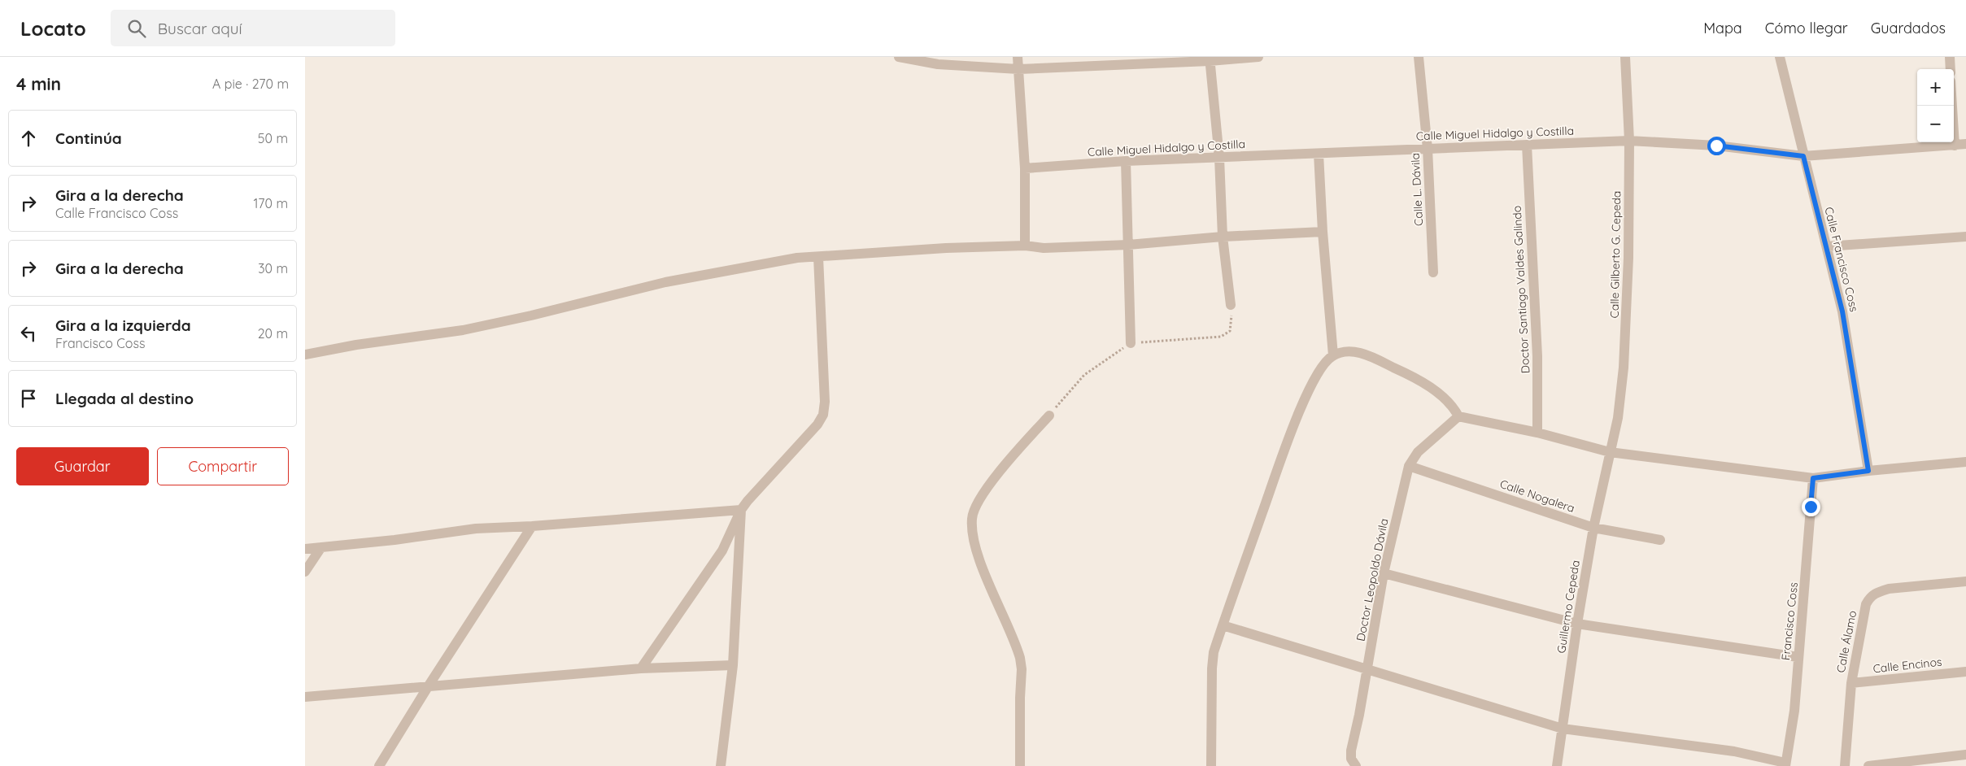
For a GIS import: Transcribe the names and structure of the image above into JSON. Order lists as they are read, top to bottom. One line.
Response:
{"streets":{"street":["Calle Miguel Hidalgo y Costilla","Calle L. Dávila","Calle Gilberto G. Cepeda","Calle Francisco Coss","Doctor Santiago Valdes Galindo","Calle Nogalera","Doctor Leopoldo Dávila","Guillermo Cepeda","Francisco Coss","Calle Álamo","Calle Encinos"]},"crossings":[["Calle Miguel Hidalgo y Costilla","Calle L. Dávila"],["Calle Miguel Hidalgo y Costilla","Calle Gilberto G. Cepeda"],["Calle Miguel Hidalgo y Costilla","Calle Francisco Coss"],["Calle Miguel Hidalgo y Costilla","Doctor Santiago Valdes Galindo"],["Calle Gilberto G. Cepeda","Guillermo Cepeda"],["Calle Nogalera","Doctor Leopoldo Dávila"],["Calle Nogalera","Guillermo Cepeda"],["Calle Álamo","Calle Encinos"]],"page":{"header":"Locato","search":"Buscar aquí","nav":["Mapa","Cómo llegar","Guardados"],"heading":["4 min","A pie · 270 m"],"map_buttons":["+","−"],"list":[["Continúa","50 m"],["Gira a la derecha","Calle Francisco Coss","170 m"],["Gira a la derecha","30 m"],["Gira a la izquierda","Francisco Coss","20 m"],"Llegada al destino"],"buttons":["Guardar","Compartir"]}}
